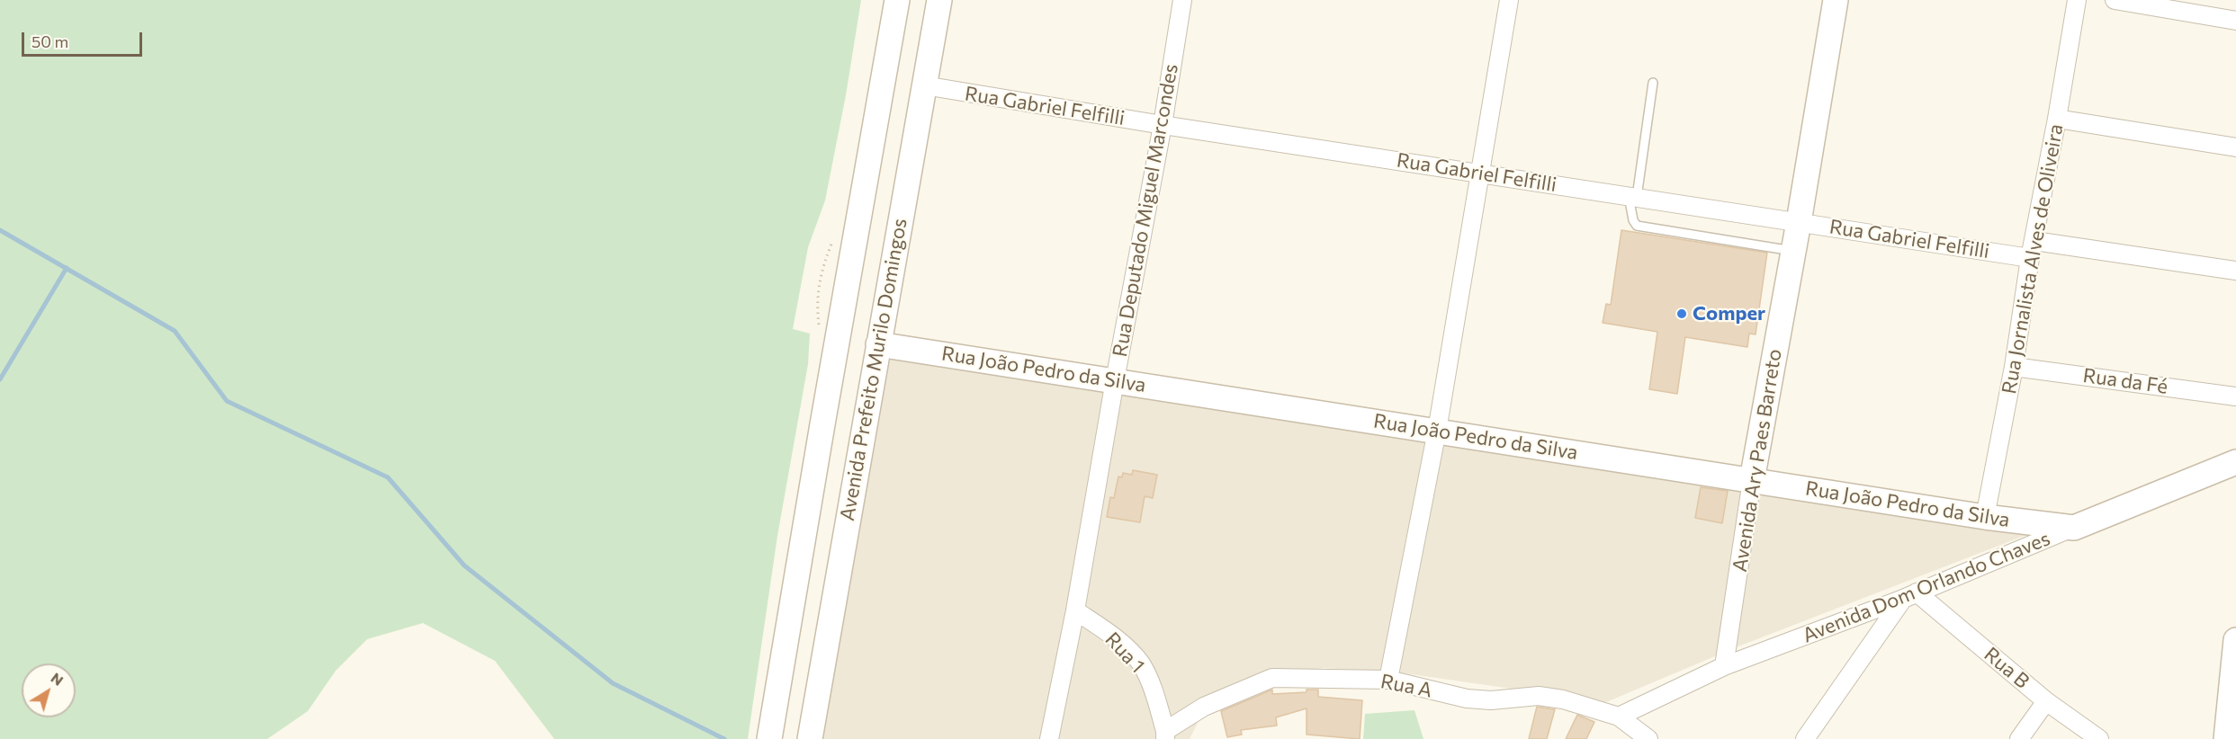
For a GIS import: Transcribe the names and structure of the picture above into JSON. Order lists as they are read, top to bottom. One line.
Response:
{"streets":{"street":["Rua Gabriel Felfilli","Rua Deputado Miguel Marcondes","Rua Jornalista Alves de Oliveira","Avenida Prefeito Murilo Domingos","Rua João Pedro da Silva","Rua da Fé","Avenida Ary Paes Barreto","Avenida Dom Orlando Chaves","Rua 1","Rua B","Rua A"]},"crossings":[["Rua Gabriel Felfilli","Rua Deputado Miguel Marcondes"],["Rua Gabriel Felfilli","Rua Jornalista Alves de Oliveira"],["Rua Gabriel Felfilli","Avenida Prefeito Murilo Domingos"],["Rua Gabriel Felfilli","Avenida Ary Paes Barreto"],["Rua Deputado Miguel Marcondes","Rua João Pedro da Silva"],["Rua Deputado Miguel Marcondes","Rua 1"],["Rua Jornalista Alves de Oliveira","Rua João Pedro da Silva"],["Rua Jornalista Alves de Oliveira","Rua da Fé"],["Avenida Prefeito Murilo Domingos","Rua João Pedro da Silva"],["Rua João Pedro da Silva","Avenida Ary Paes Barreto"],["Rua João Pedro da Silva","Avenida Dom Orlando Chaves"],["Avenida Ary Paes Barreto","Avenida Dom Orlando Chaves"],["Avenida Dom Orlando Chaves","Rua B"],["Avenida Dom Orlando Chaves","Rua A"],["Rua 1","Rua A"]],"places":["Comper"],"scale_bar":"50 m","north":"top right"}
